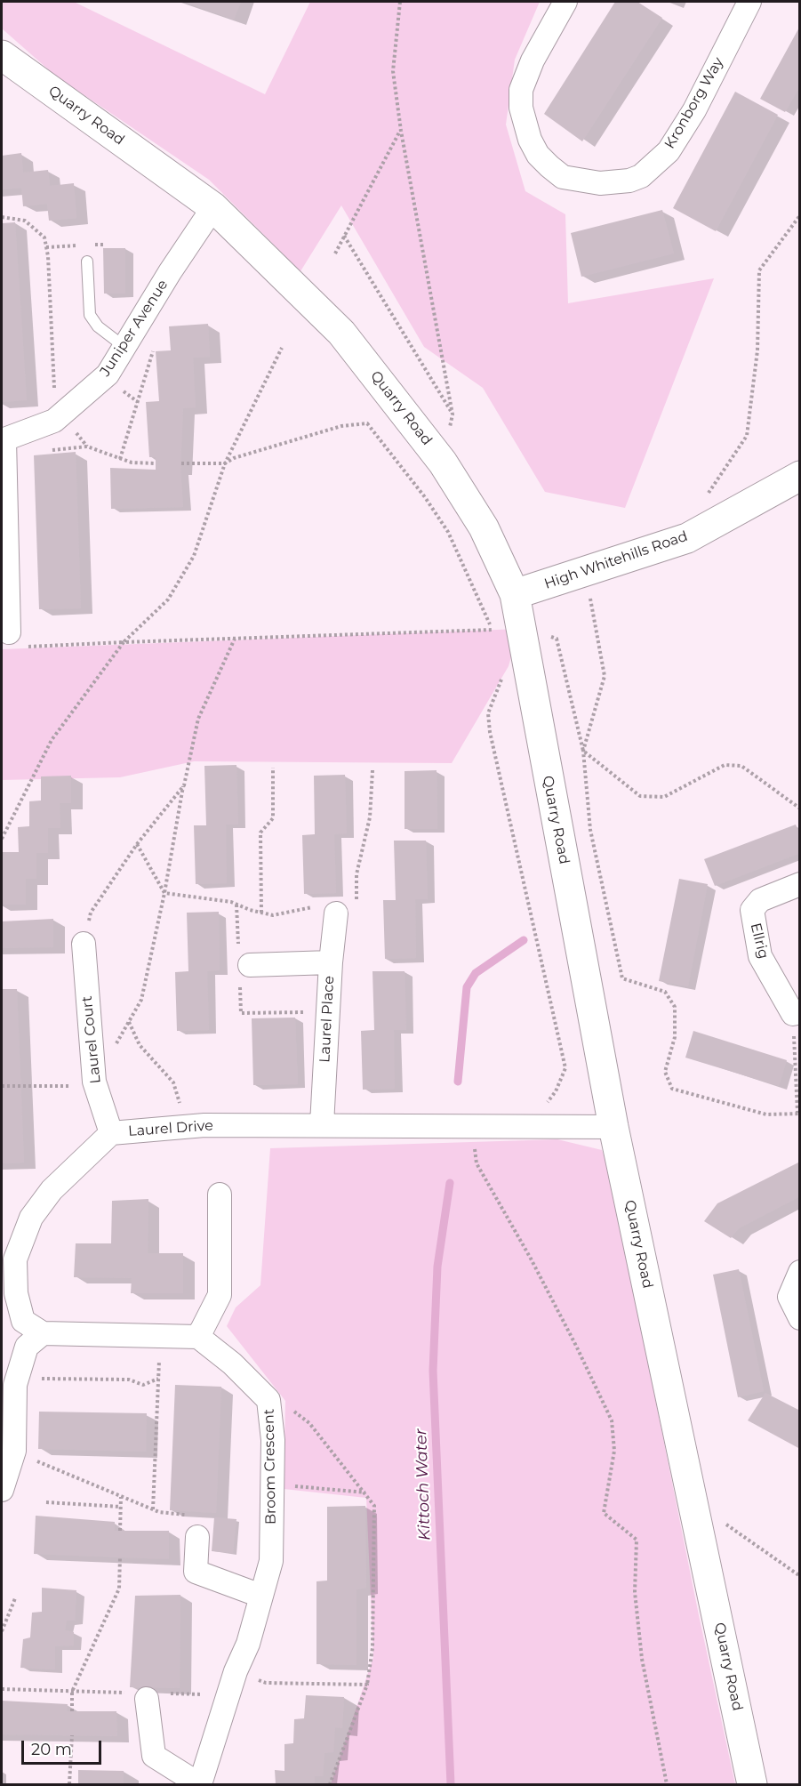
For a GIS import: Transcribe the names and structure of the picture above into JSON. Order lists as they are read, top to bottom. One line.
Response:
{"streets":{"street":["Kronborg Way","Quarry Road","Juniper Avenue","High Whitehills Road","Ellrig","Laurel Place","Laurel Court","Laurel Drive","Broom Crescent"]},"crossings":[["Quarry Road","Juniper Avenue"],["Quarry Road","High Whitehills Road"],["Quarry Road","Laurel Drive"],["Laurel Place","Laurel Drive"],["Laurel Court","Laurel Drive"]],"water":["Kittoch Water"],"scale_bar":"20 m"}
